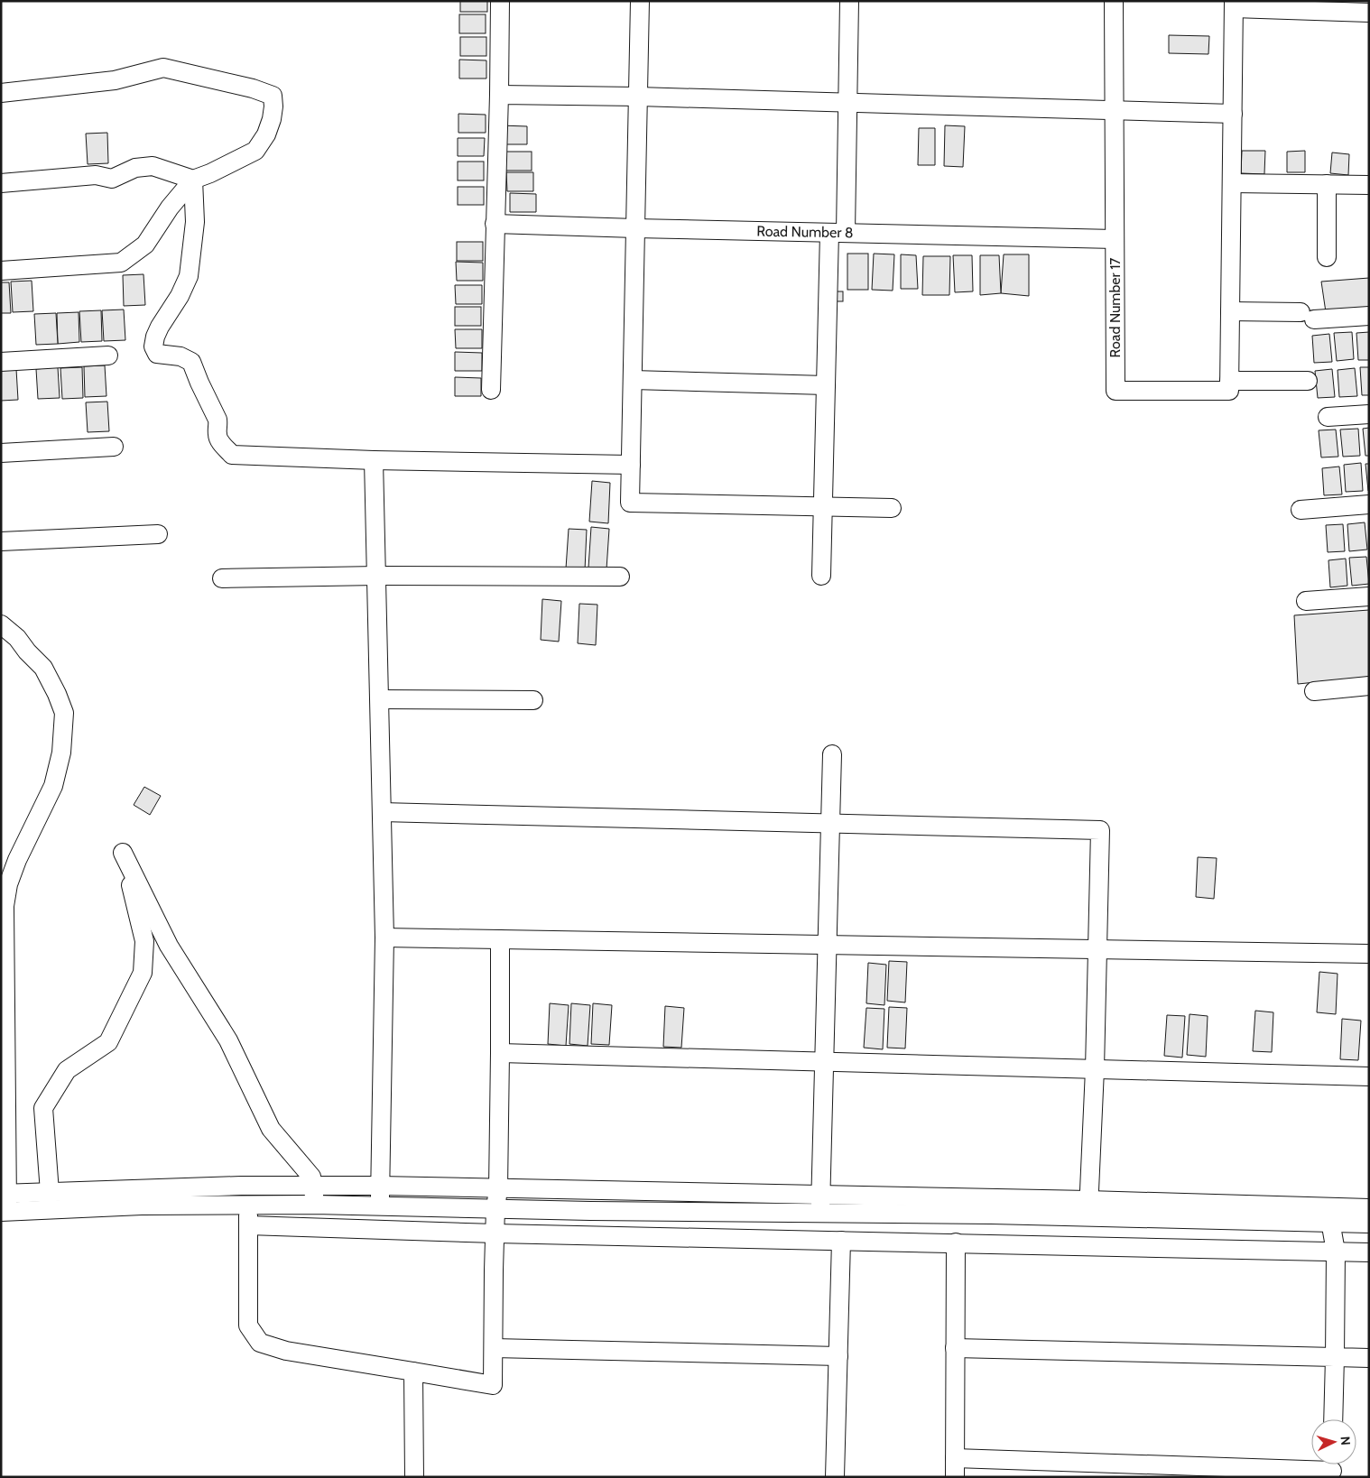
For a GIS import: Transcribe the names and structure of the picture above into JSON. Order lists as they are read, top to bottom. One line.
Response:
{"streets":{"street":["Road Number 8","Road Number 17"]},"crossings":[["Road Number 8","Road Number 17"]],"north":"right"}
